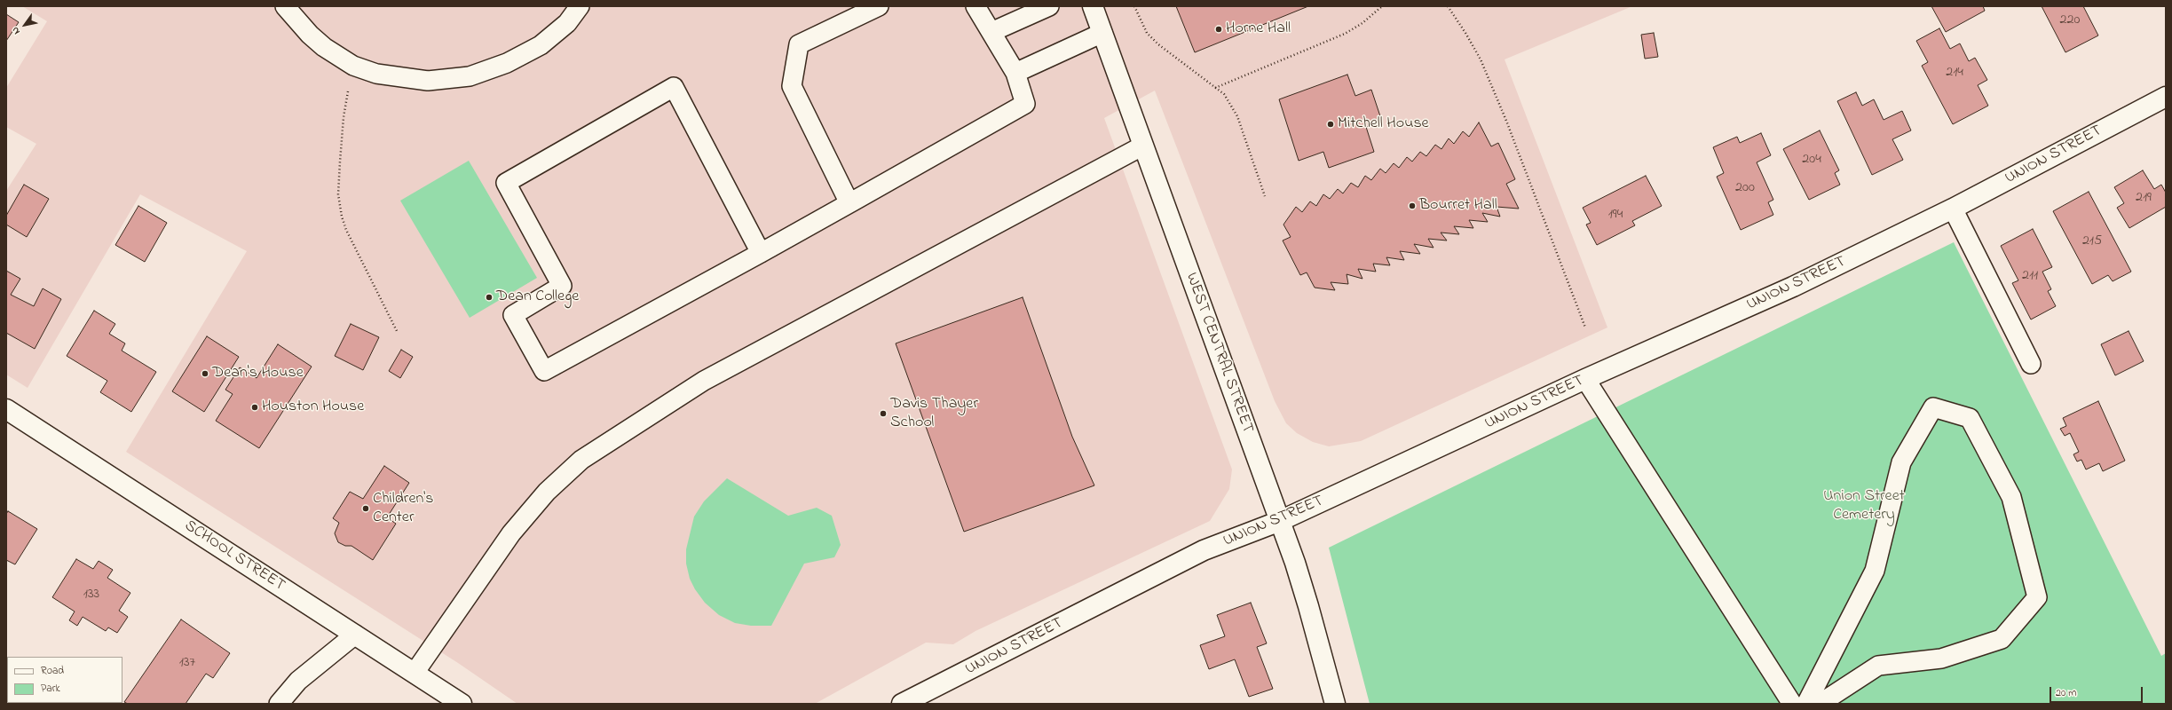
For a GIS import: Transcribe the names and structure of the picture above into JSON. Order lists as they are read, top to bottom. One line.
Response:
{"streets":{"main road":["UNION STREET","WEST CENTRAL STREET","SCHOOL STREET"]},"crossings":[["UNION STREET","WEST CENTRAL STREET"]],"parks":["Union Street Cemetery"],"places":["Horne Hall","Mitchell House","Bourret Hall","Dean College","Dean's House","Houston House","Davis Thayer School","Children's Center"],"house_numbers":["220","214","204","200","219","194","215","211","133","137"],"legend":["Road","Park"],"scale_bar":"20 m","north":"bottom left"}
